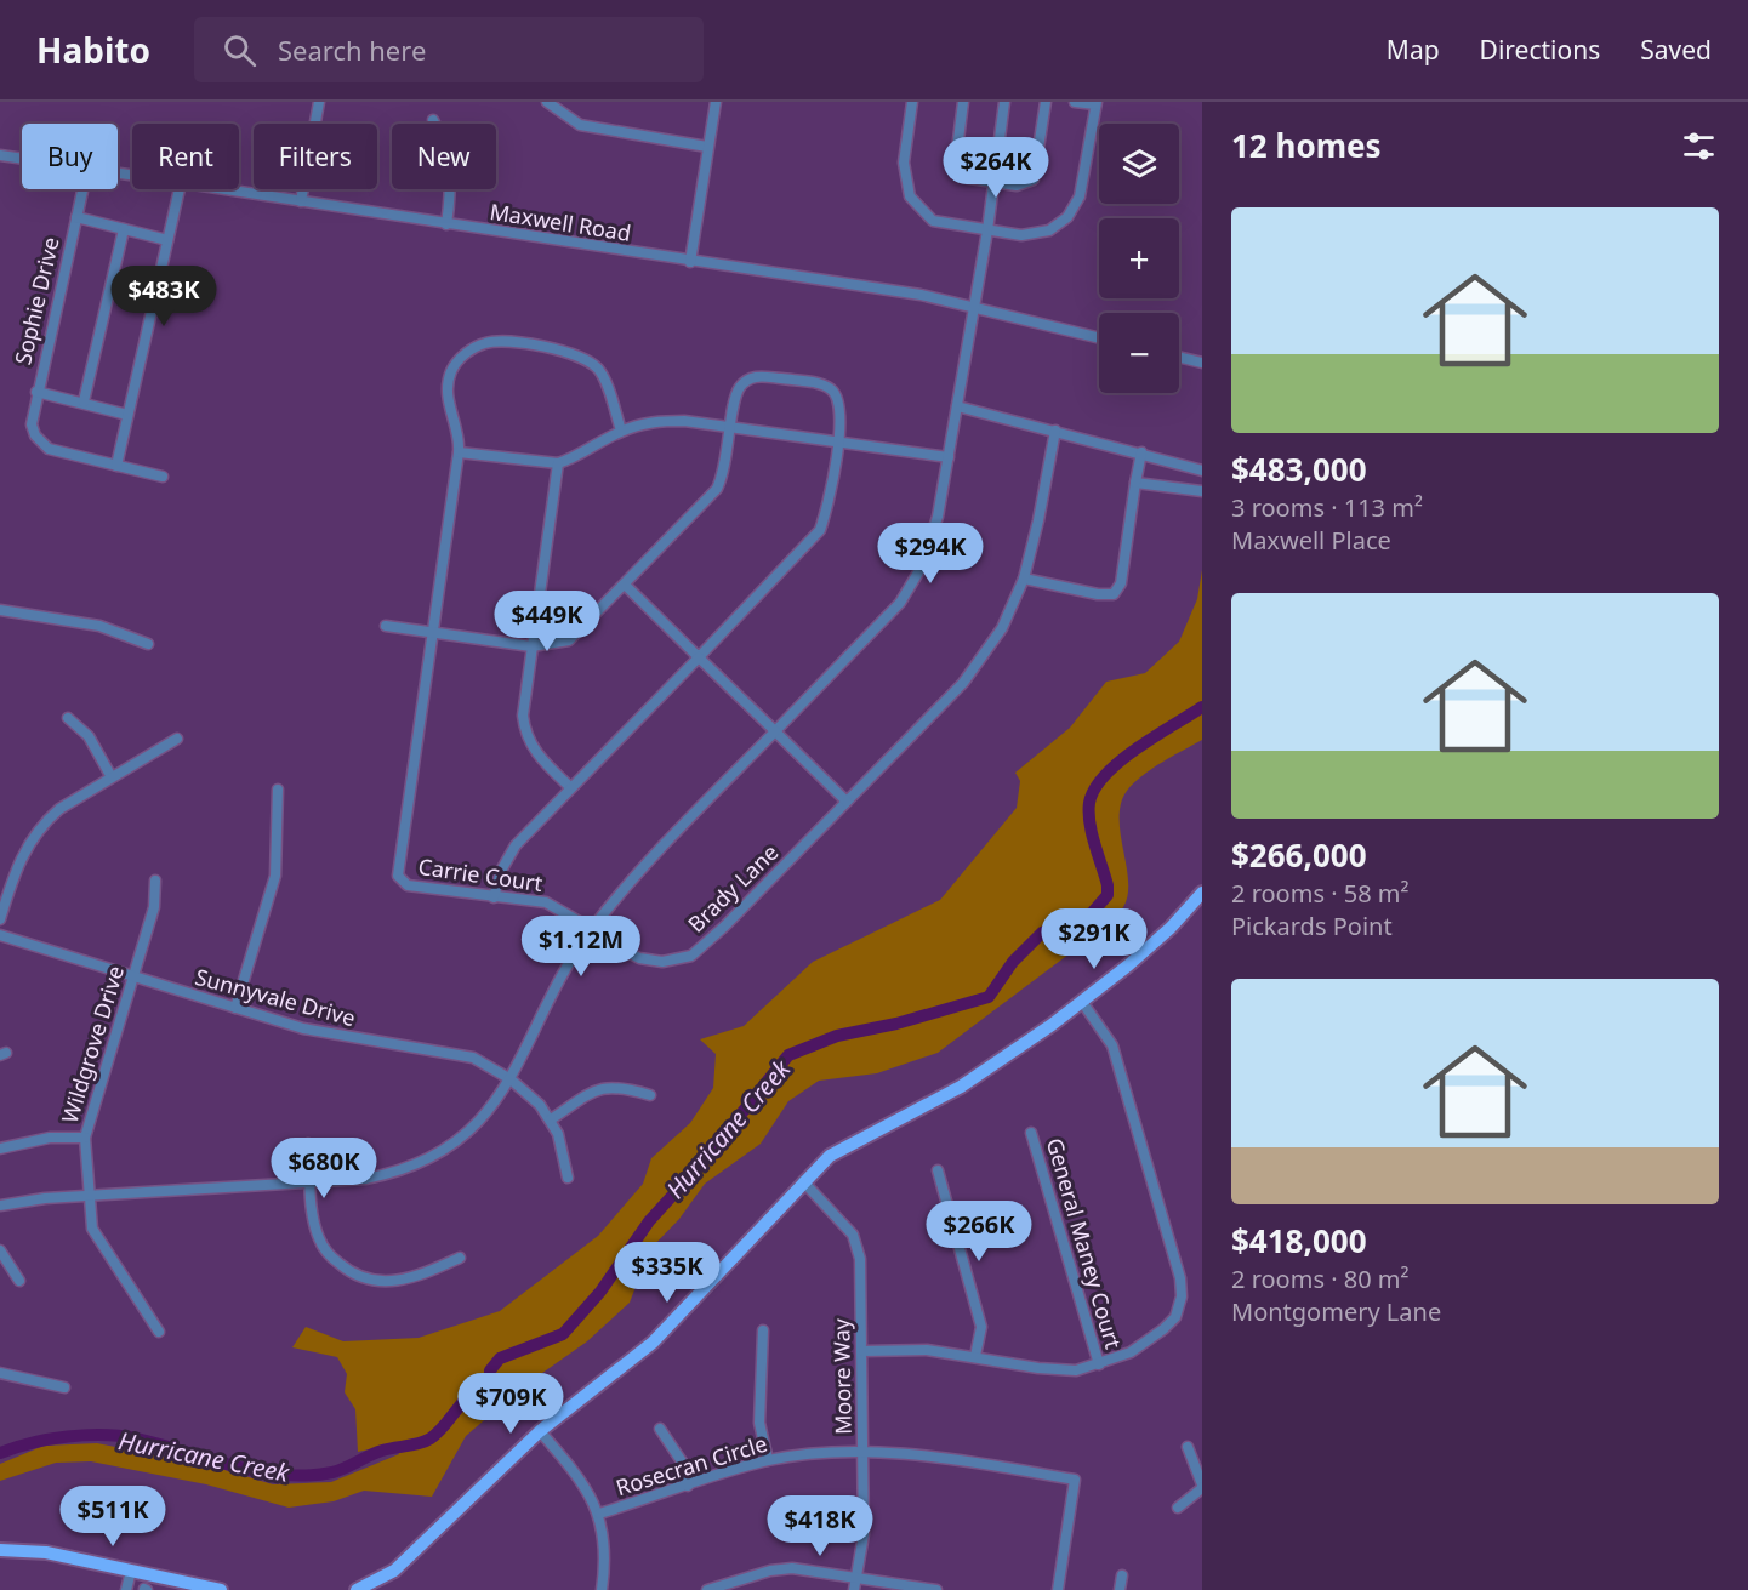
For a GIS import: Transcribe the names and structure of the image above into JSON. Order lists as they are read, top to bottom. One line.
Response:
{"streets":{"street":["Maxwell Road","Sophie Drive","Carrie Court","Brady Lane","Sunnyvale Drive","Wildgrove Drive","General Maney Court","Moore Way","Rosecran Circle"]},"crossings":[["Carrie Court","Brady Lane"],["Sunnyvale Drive","Wildgrove Drive"],["Moore Way","Rosecran Circle"]],"water":["Hurricane Creek"],"page":{"header":"Habito","search":"Search here","nav":["Map","Directions","Saved"],"heading":"12 homes","map_buttons":["+","−"],"chip":["Buy","Rent","Filters","New"],"price":["$264K","$483K","$294K","$449K","$291K","$1.12M","$680K","$266K","$335K","$709K","$511K","$418K"],"list":[{"name":"$483,000","note":"3 rooms · 113 m² · Maxwell Place"},{"name":"$266,000","note":"2 rooms · 58 m² · Pickards Point"},{"name":"$418,000","note":"2 rooms · 80 m² · Montgomery Lane"}]}}
